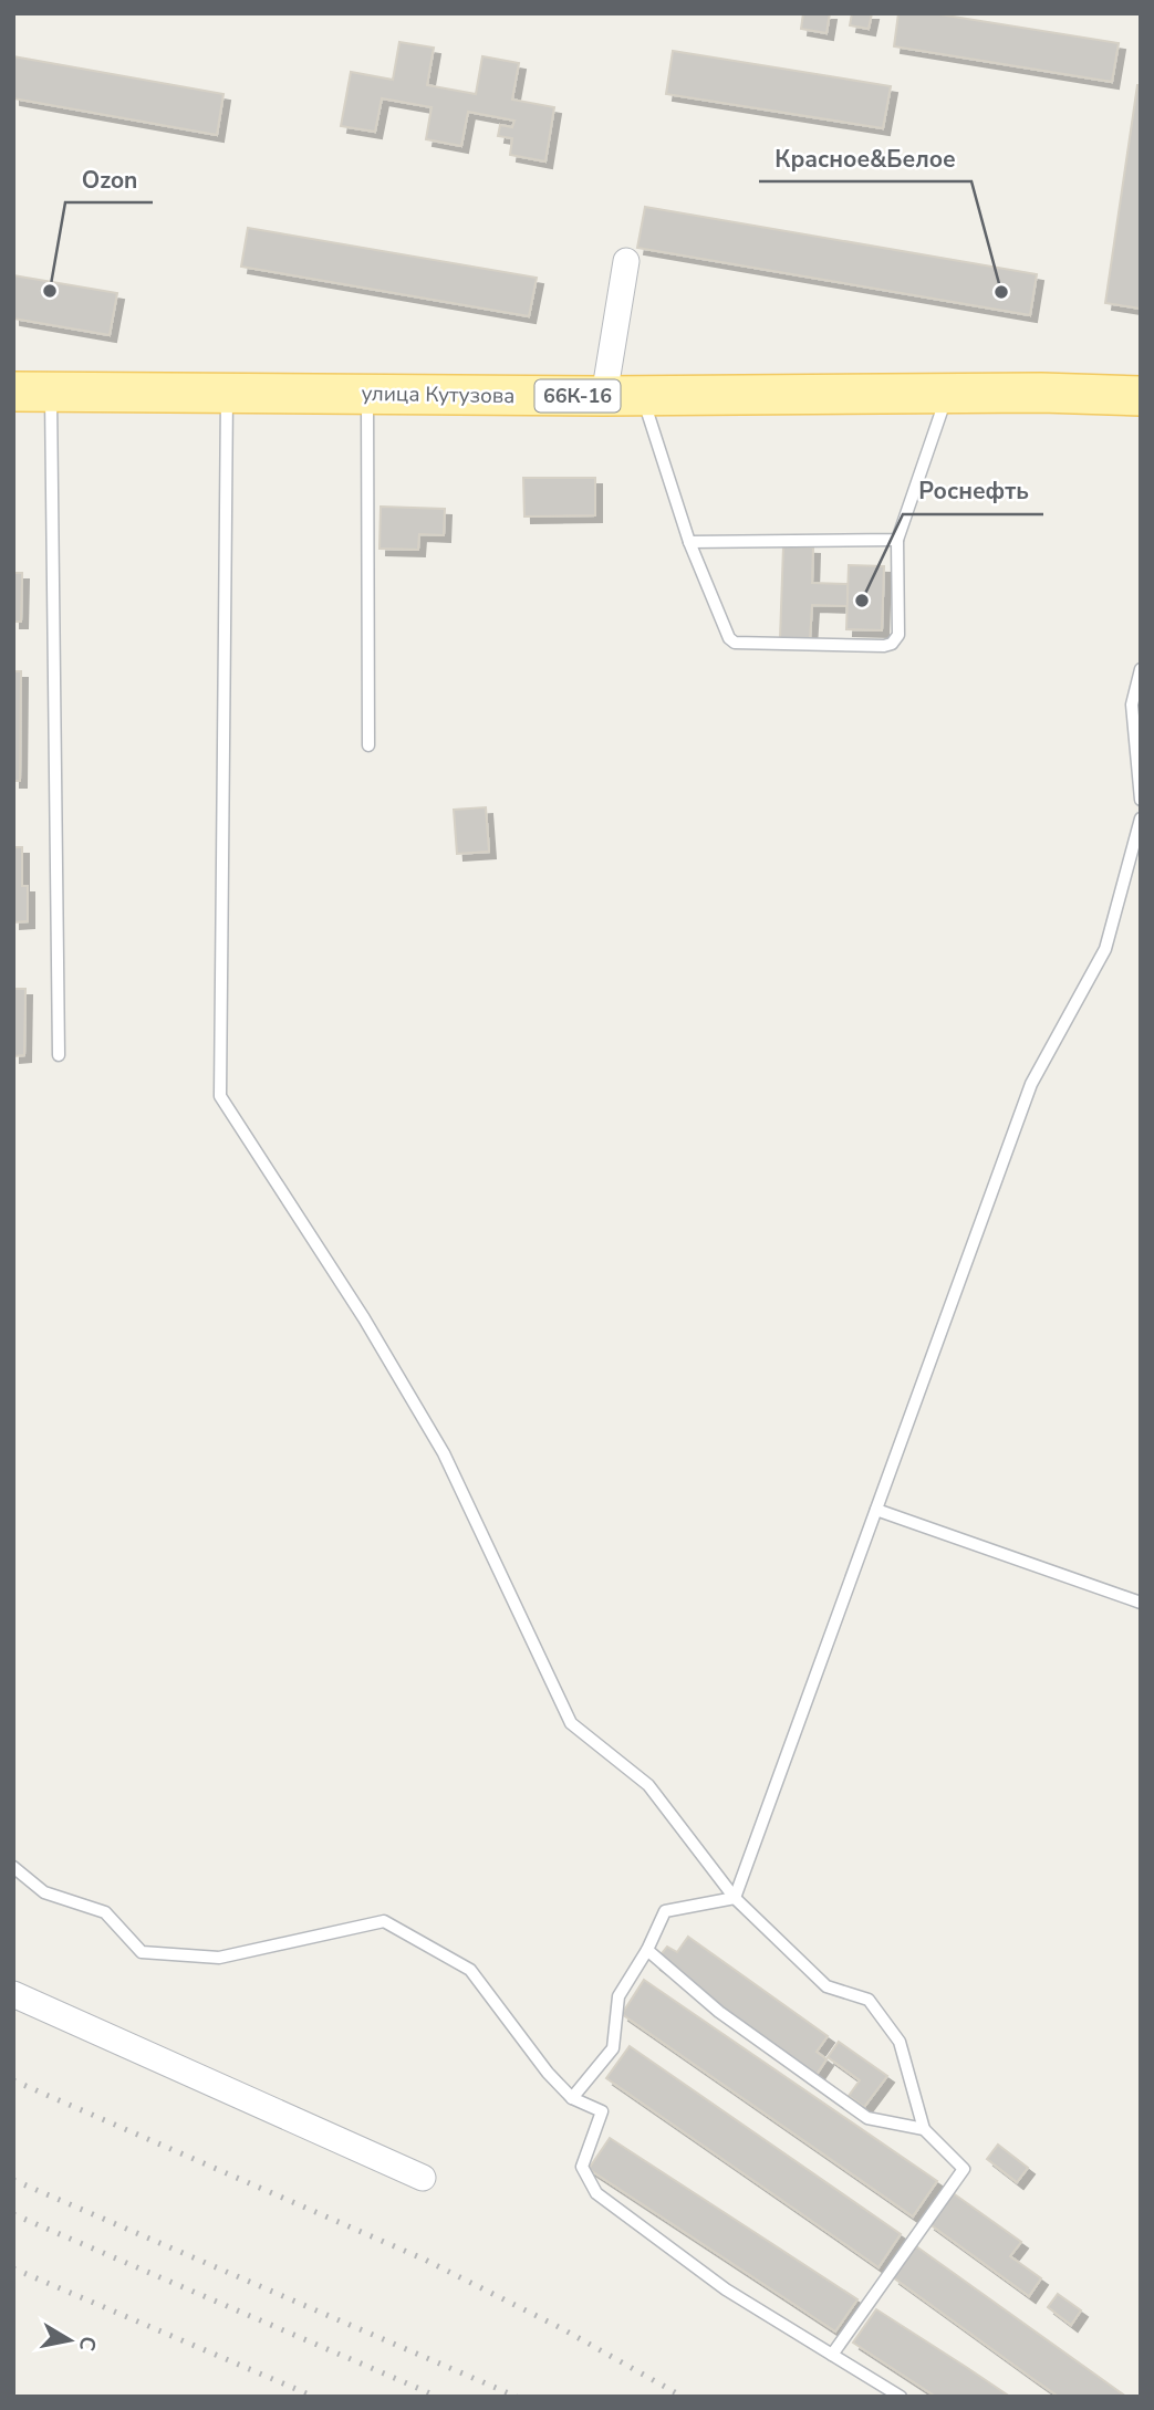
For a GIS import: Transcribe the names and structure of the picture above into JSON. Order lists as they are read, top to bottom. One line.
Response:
{"streets":{"main road":["улица Кутузова","66К-16"]},"places":["Ozon","Красное&Белое","Роснефть"],"north":"right"}
